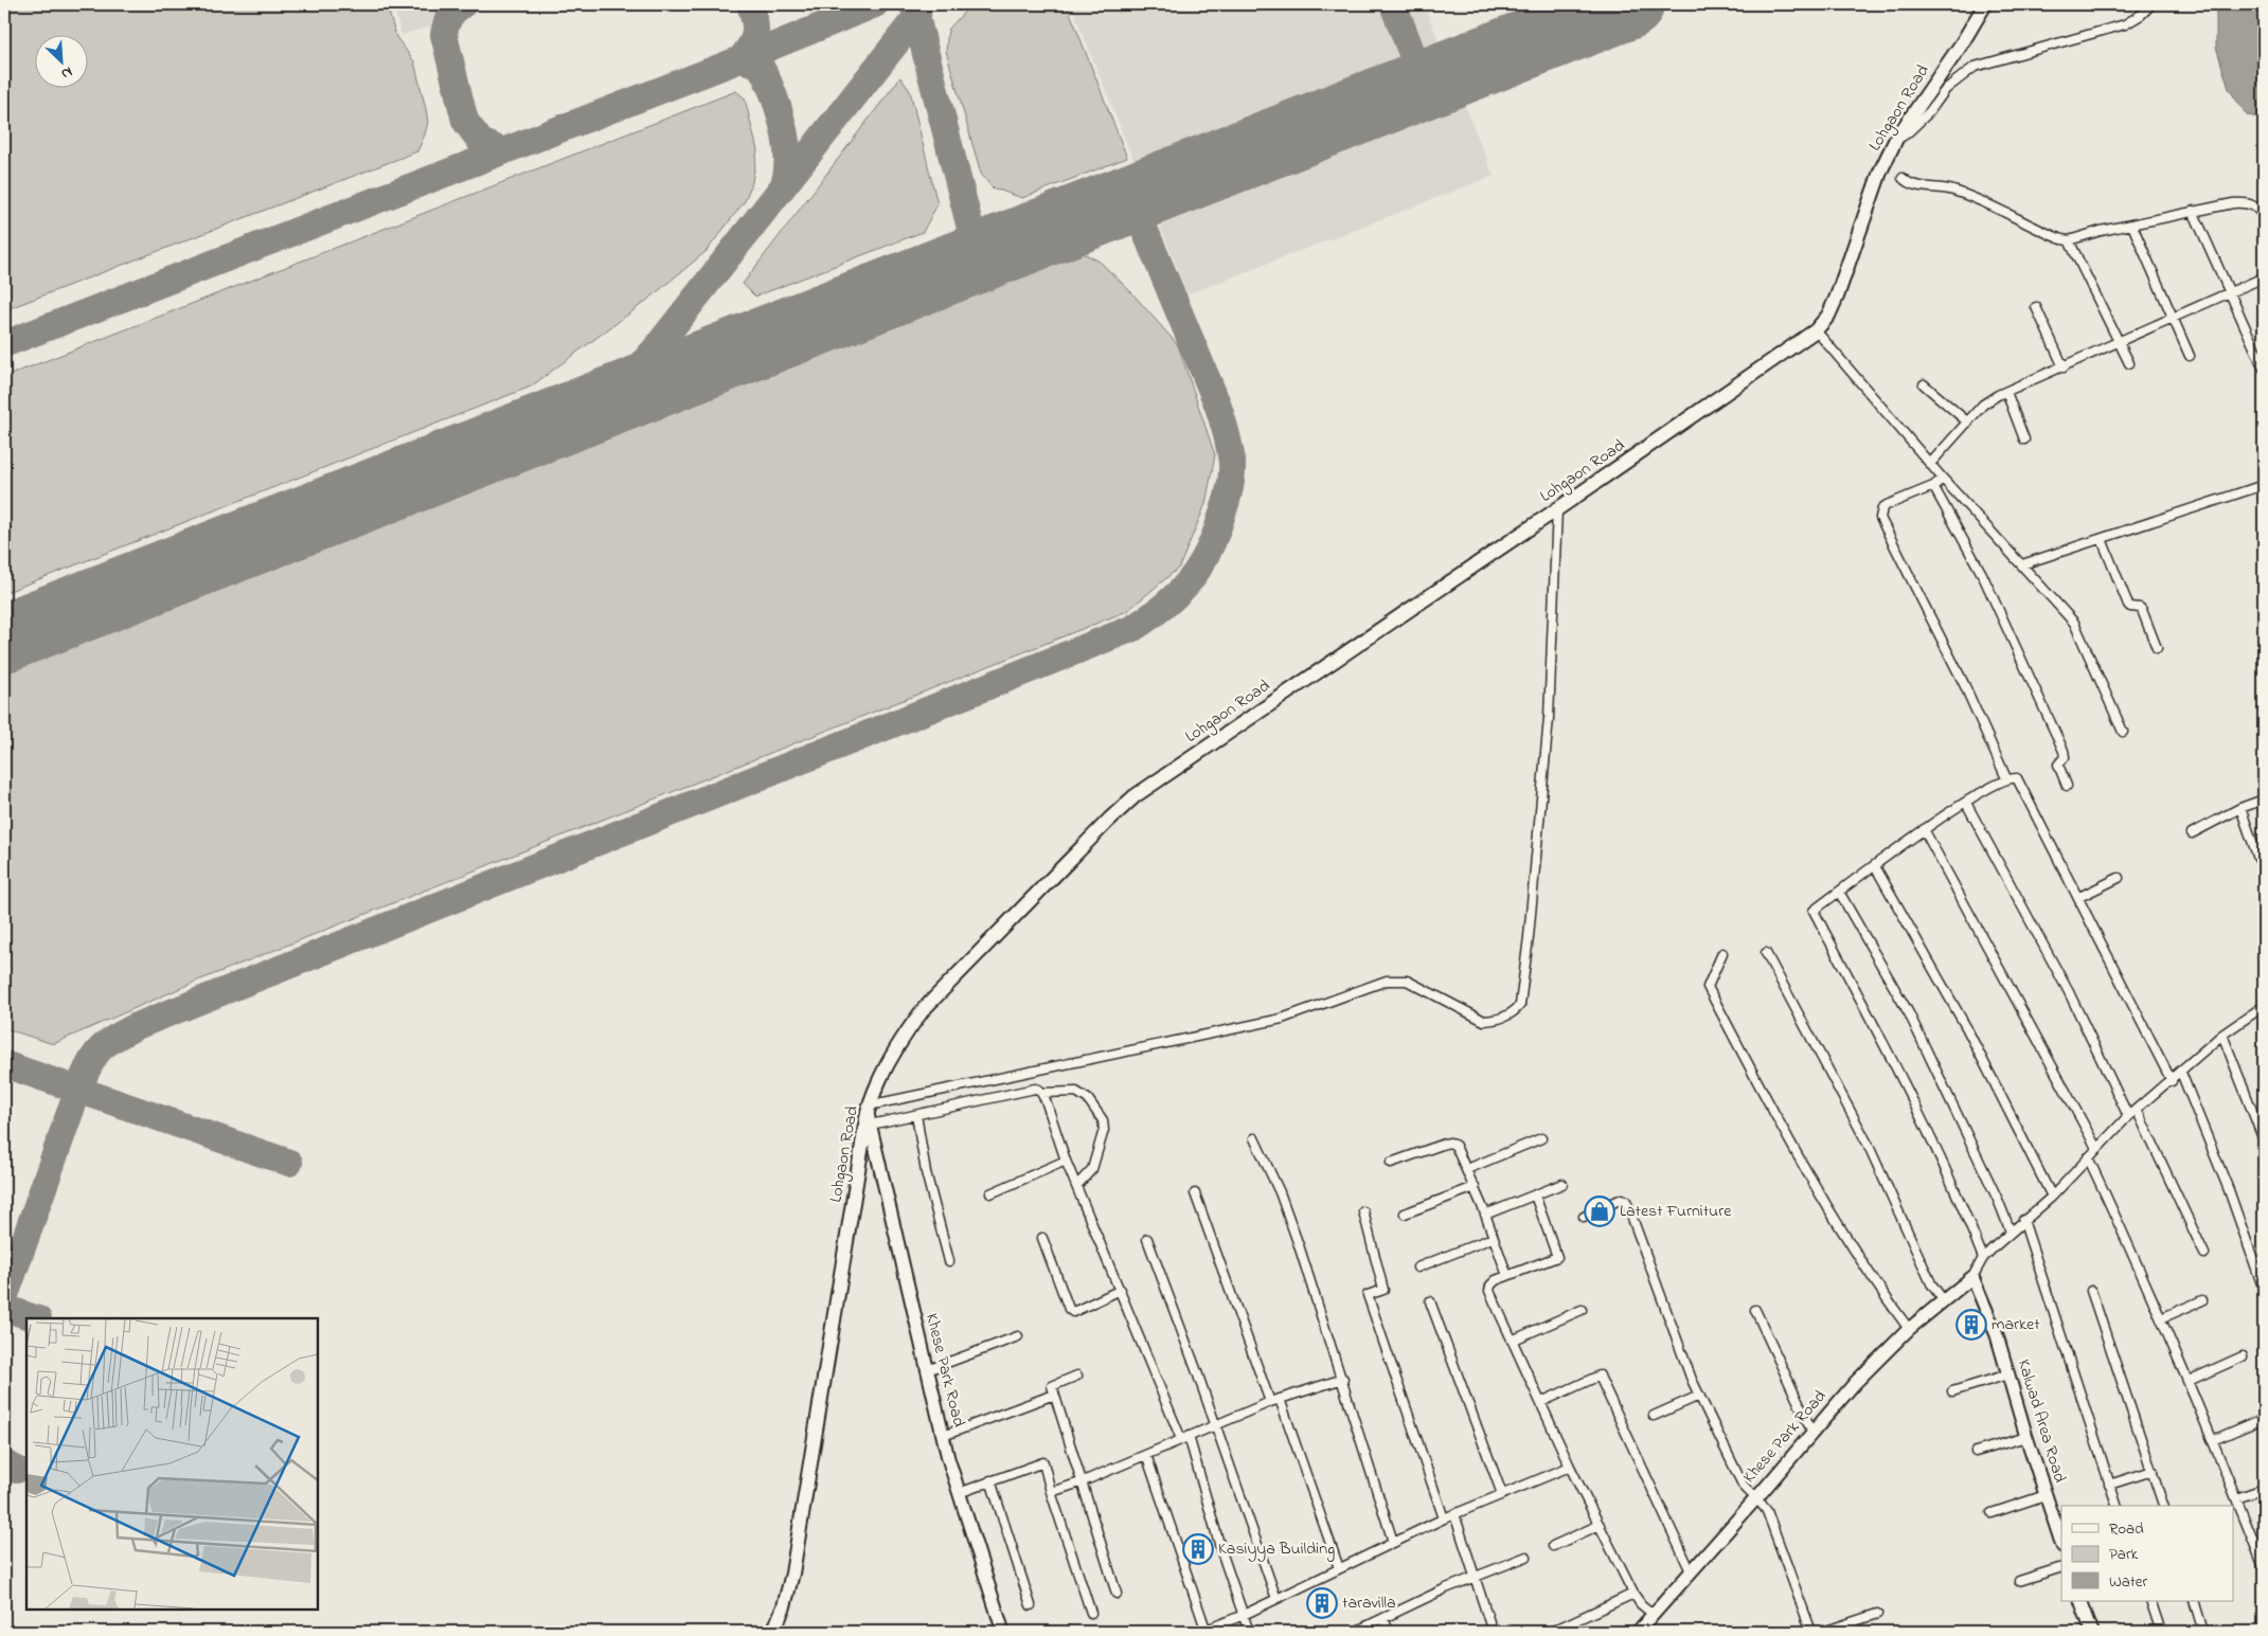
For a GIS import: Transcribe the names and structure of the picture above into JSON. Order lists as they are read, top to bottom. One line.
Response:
{"streets":{"main road":["Lohgaon Road"],"street":["Khese Park Road","Kalwad Area Road"]},"crossings":[["Lohgaon Road","Khese Park Road"],["Khese Park Road","Kalwad Area Road"]],"places":{"shop":["Latest Furniture"],"building":["market","Kasiyya Building","taravilla"]},"legend":["Road","Park","Water"],"north":"bottom right"}
